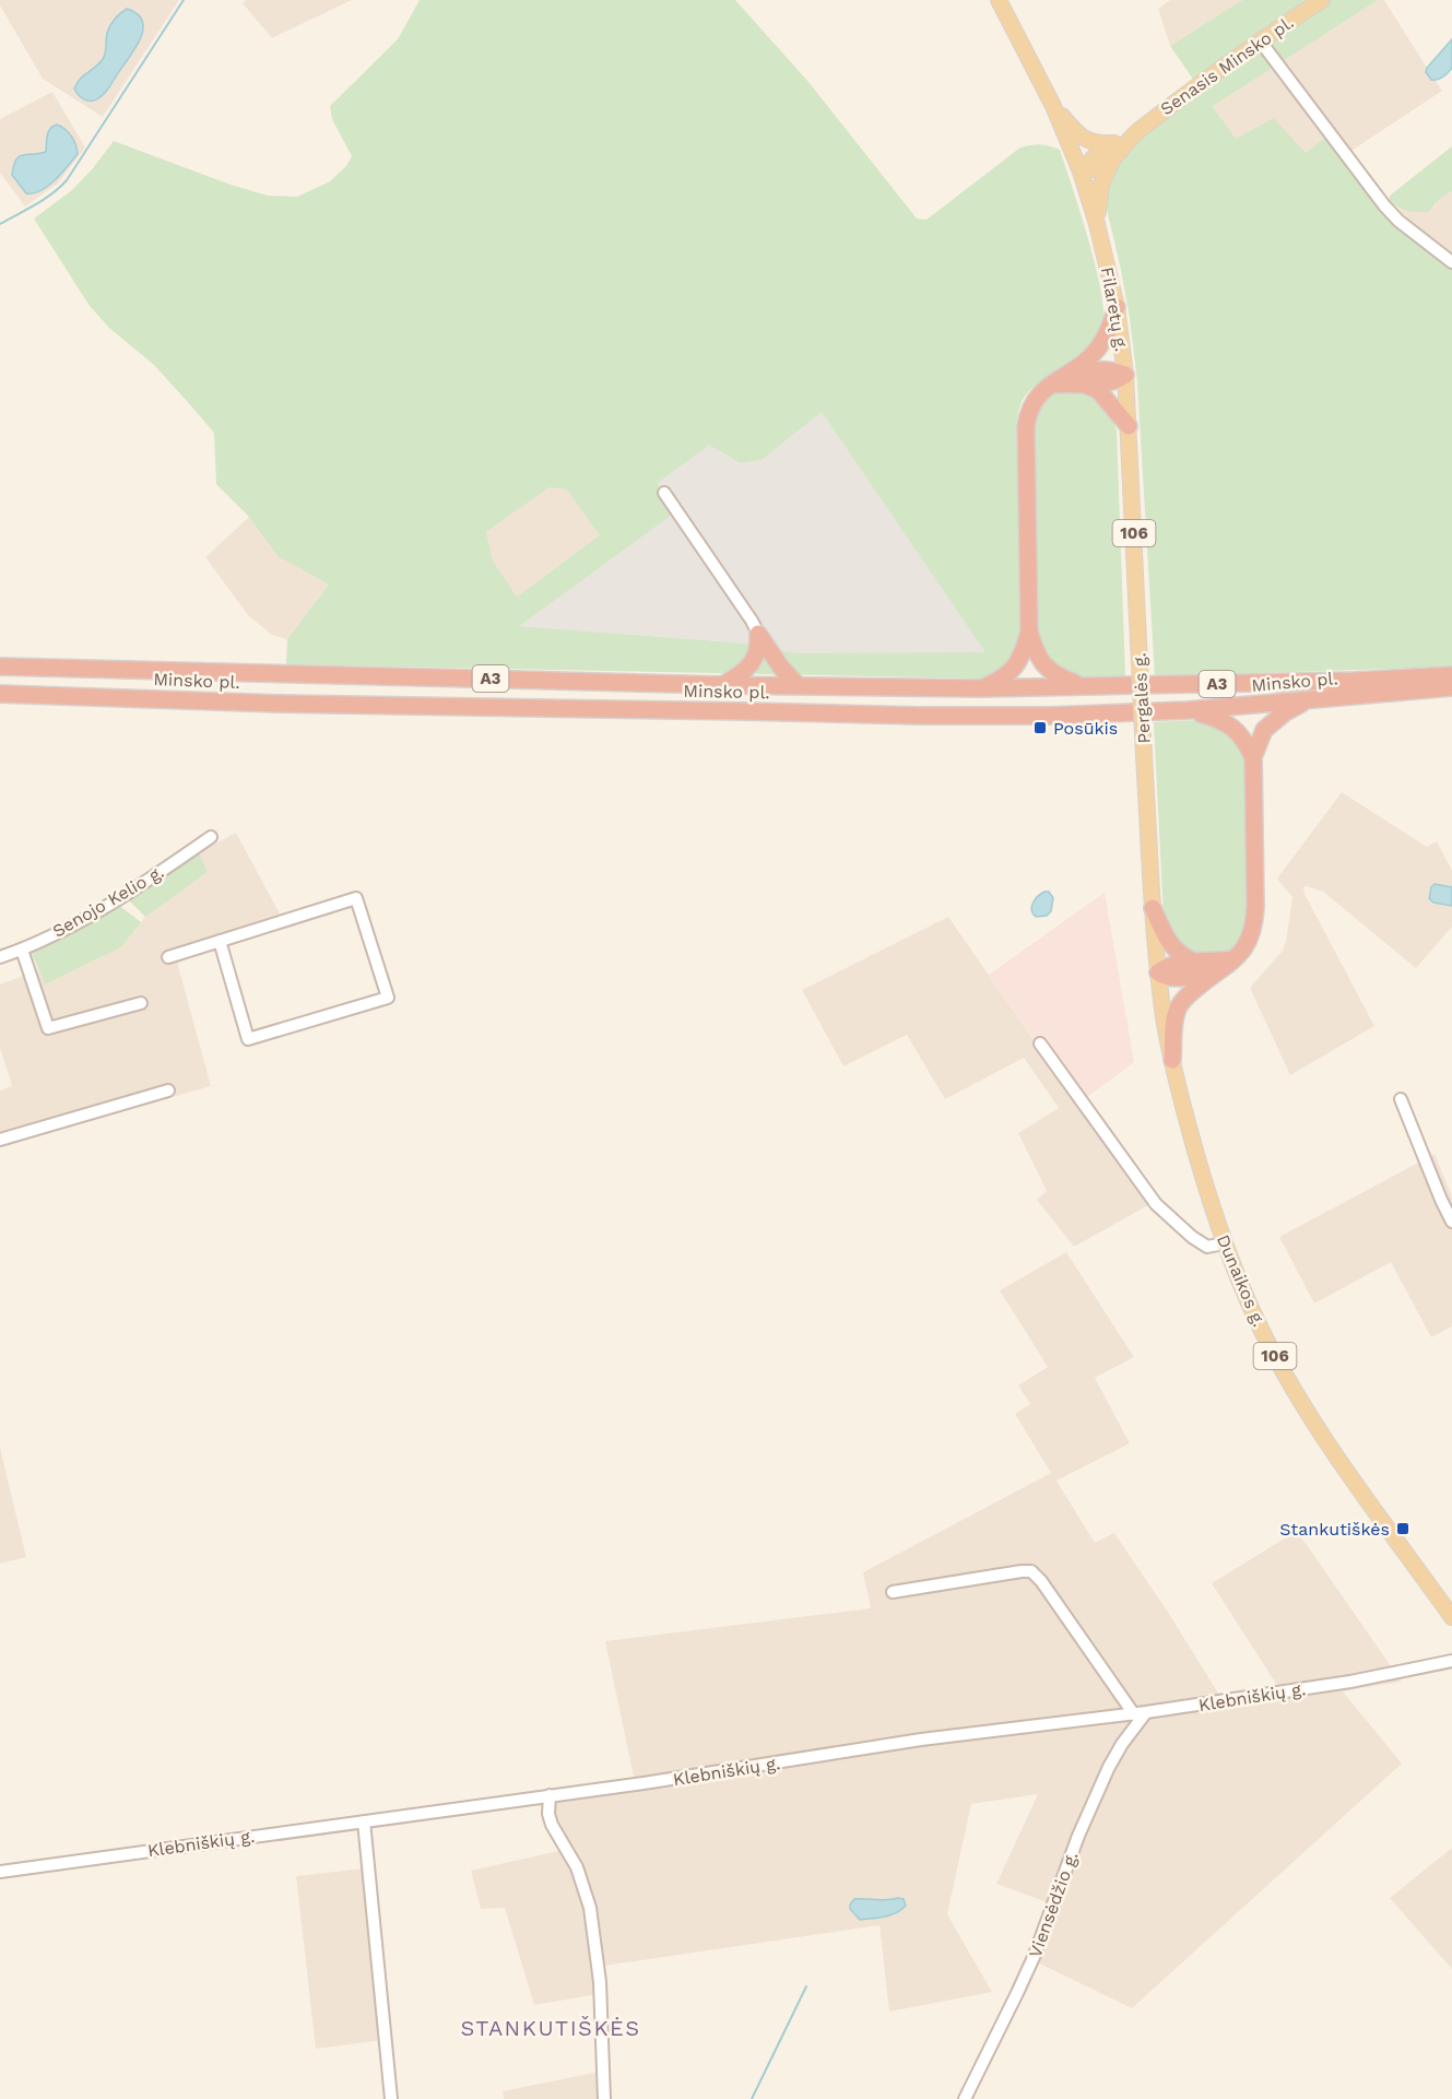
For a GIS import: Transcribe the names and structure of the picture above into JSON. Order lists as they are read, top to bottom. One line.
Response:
{"streets":{"highway":["A3","Minsko pl."],"main road":["Senasis Minsko pl.","Filaretų g.","106","Pergalės g.","Dunaikos g."],"street":["Senojo Kelio g.","Klebniškių g.","Viensėdžio g."]},"crossings":[["Senasis Minsko pl.","Filaretų g."],["Filaretų g.","Pergalės g."],["106","Pergalės g."],["106","Dunaikos g."],["Klebniškių g.","Viensėdžio g."]],"districts":["STANKUTIŠKĖS"],"places":{"transit":["Posūkis","Stankutiškės"]}}
